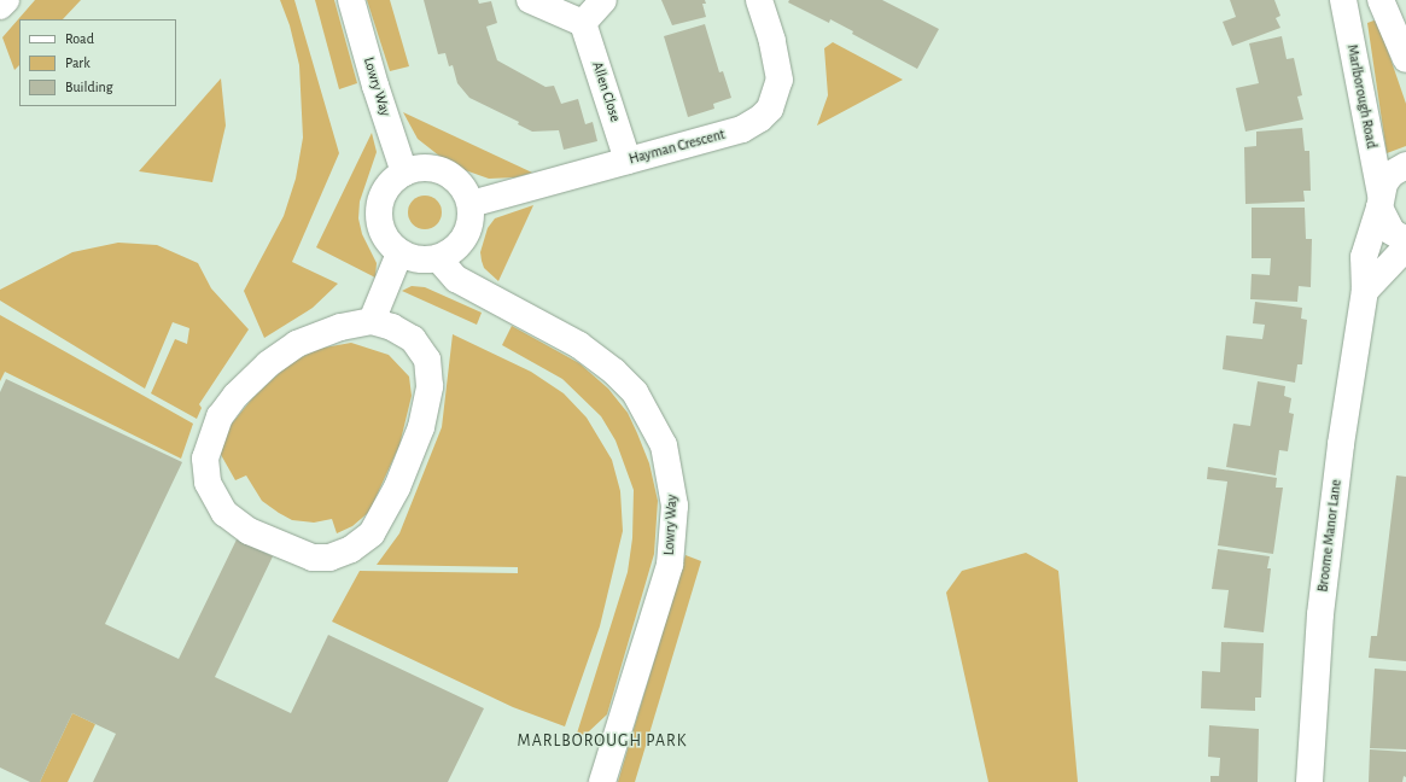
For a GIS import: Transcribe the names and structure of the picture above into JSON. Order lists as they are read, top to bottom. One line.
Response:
{"streets":{"street":["Lowry Way","Allen Close","Marlborough Road","Hayman Crescent","Broome Manor Lane"]},"crossings":[["Lowry Way","Hayman Crescent"],["Allen Close","Hayman Crescent"],["Marlborough Road","Broome Manor Lane"]],"districts":["MARLBOROUGH PARK"],"legend":["Road","Park","Building"]}
